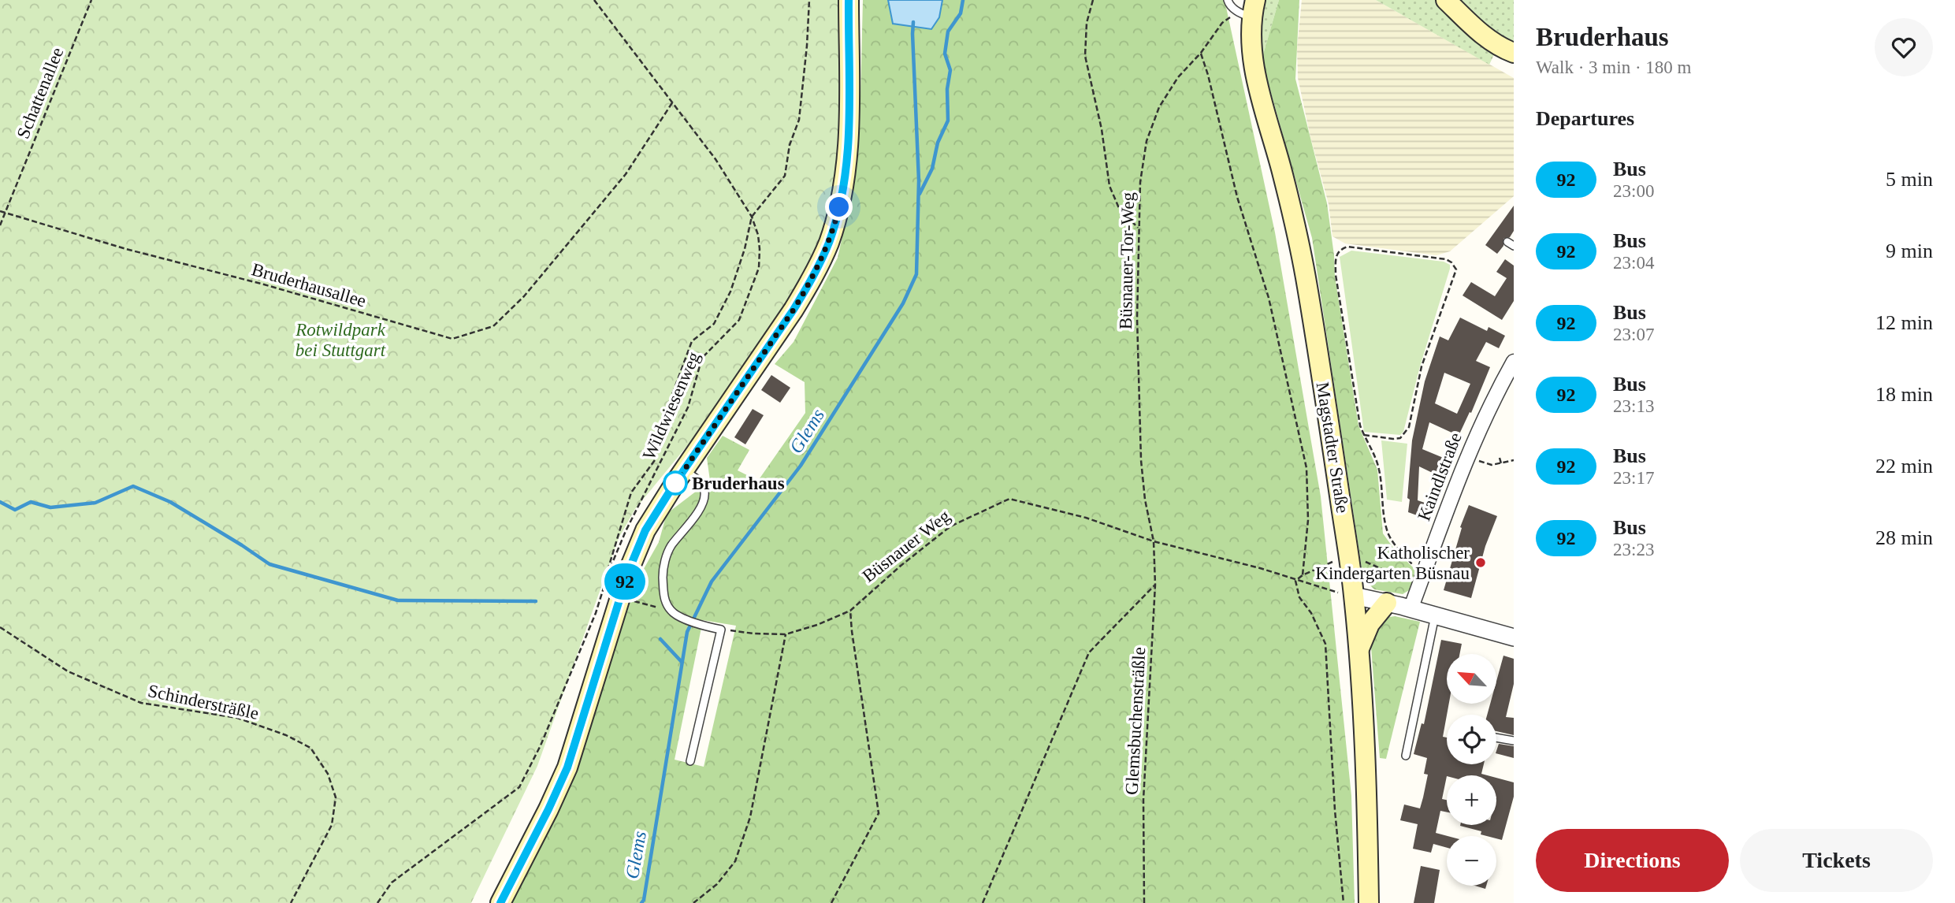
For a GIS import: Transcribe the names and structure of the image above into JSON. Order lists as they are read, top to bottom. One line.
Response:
{"streets":{"main road":["Magstadter Straße"],"street":["Kaindlstraße"],"path":["Schattenallee","Büsnauer-Tor-Weg","Bruderhausallee","Wildwiesenweg","Büsnauer Weg","Schindersträßle","Glemsbuchensträßle"]},"crossings":[["Schattenallee","Bruderhausallee"],["Büsnauer-Tor-Weg","Magstadter Straße"],["Büsnauer-Tor-Weg","Büsnauer Weg"],["Büsnauer-Tor-Weg","Glemsbuchensträßle"],["Bruderhausallee","Wildwiesenweg"],["Magstadter Straße","Büsnauer Weg"],["Büsnauer Weg","Glemsbuchensträßle"]],"water":["Glems"],"parks":["Rotwildpark bei Stuttgart"],"places":["Bruderhaus","Katholischer Kindergarten Büsnau"],"lines":["bus line 92"],"north":"top left","page":{"on_map":"92","heading":[["Bruderhaus","Walk · 3 min · 180 m"],"Departures"],"list":[{"mark":"92","name":"Bus","note":"23:00","value":"5 min"},{"mark":"92","name":"Bus","note":"23:04","value":"9 min"},{"mark":"92","name":"Bus","note":"23:07","value":"12 min"},{"mark":"92","name":"Bus","note":"23:13","value":"18 min"},{"mark":"92","name":"Bus","note":"23:17","value":"22 min"},{"mark":"92","name":"Bus","note":"23:23","value":"28 min"}],"map_buttons":["+","−"],"buttons":["Directions","Tickets"]}}
